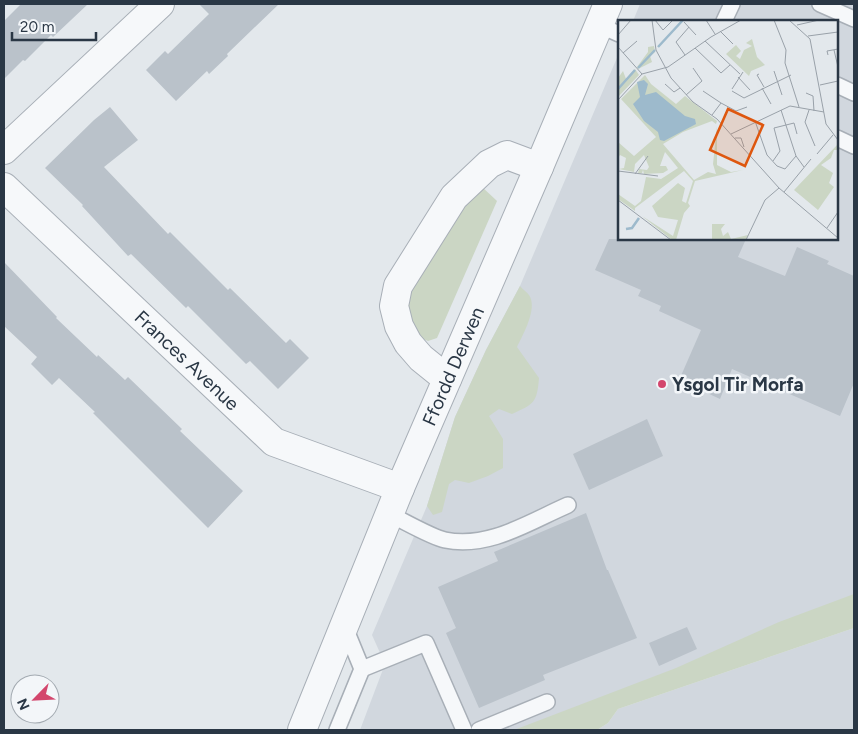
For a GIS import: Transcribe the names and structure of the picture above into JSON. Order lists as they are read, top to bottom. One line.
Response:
{"streets":{"street":["Frances Avenue","Ffordd Derwen"]},"crossings":[["Frances Avenue","Ffordd Derwen"]],"places":["Ysgol Tir Morfa"],"scale_bar":"20 m","north":"bottom left"}
